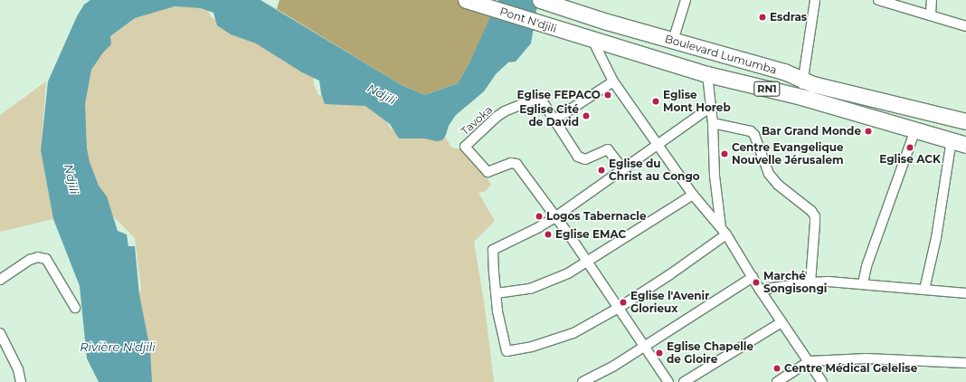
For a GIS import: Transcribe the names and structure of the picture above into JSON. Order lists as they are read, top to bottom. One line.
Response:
{"streets":{"highway":["Pont N'djili","Boulevard Lumumba","RN1"],"street":["Tavoka"]},"crossings":[["Pont N'djili","Boulevard Lumumba"]],"water":["Ndjili","Rivière N'djili"],"places":["Esdras","Eglise FEPACO","Eglise Mont Horeb","Eglise Cité de David","Bar Grand Monde","Eglise ACK","Centre Evangelique Nouvelle Jérusalem","Eglise du Christ au Congo","Logos Tabernacle","Eglise EMAC","Marché Songisongi","Eglise l'Avenir Glorieux","Eglise Chapelle de Gloire","Centre Médical Gelelise"]}
